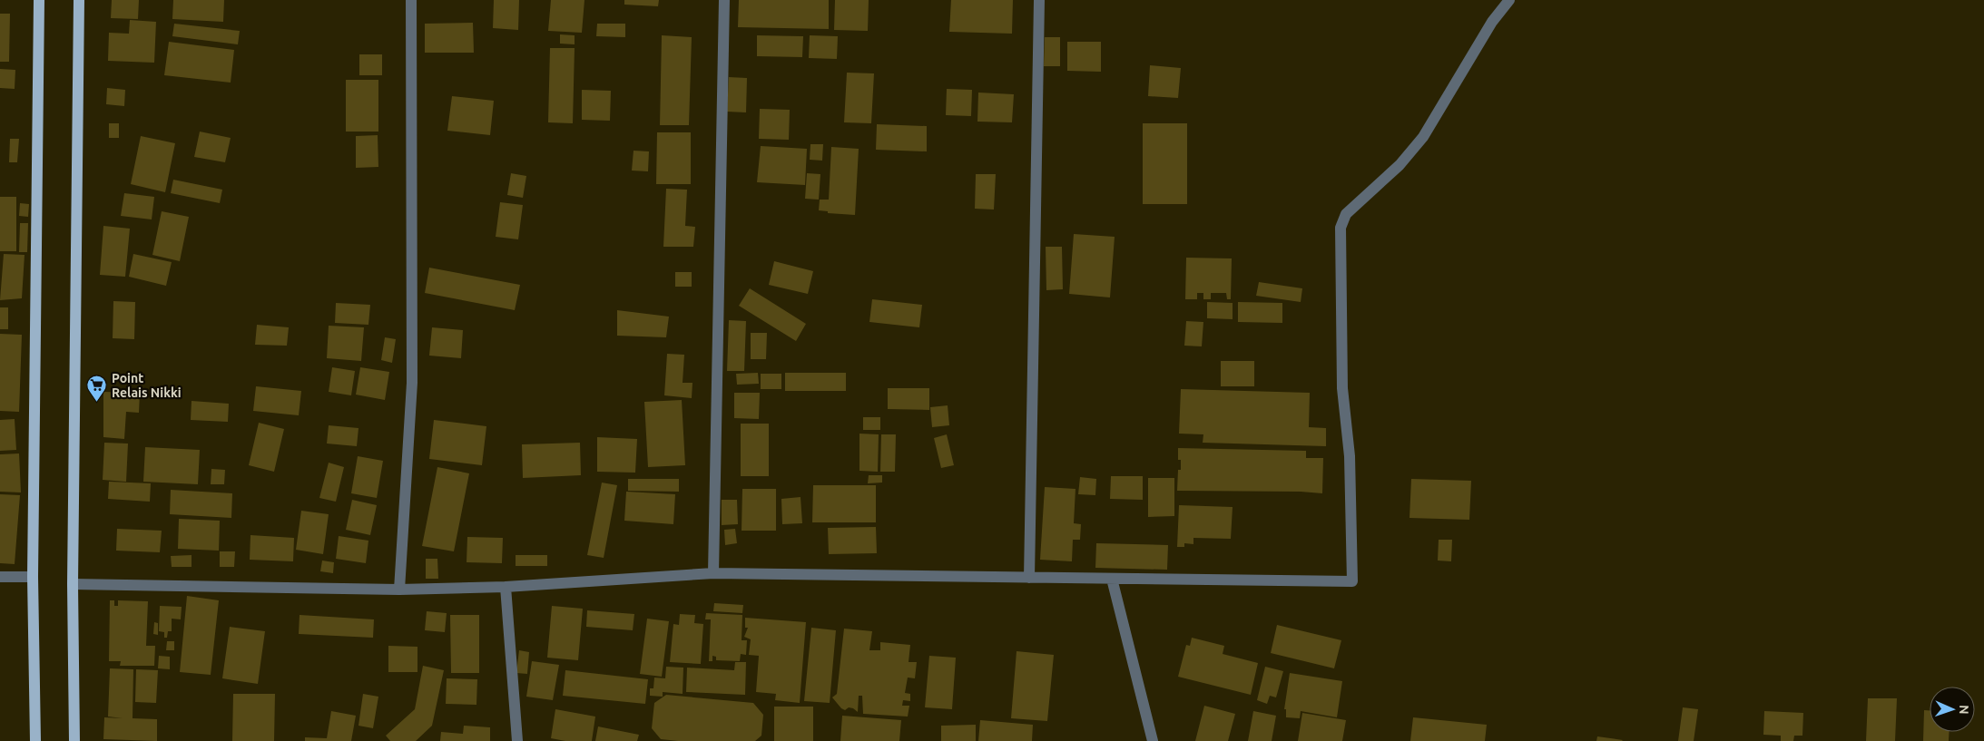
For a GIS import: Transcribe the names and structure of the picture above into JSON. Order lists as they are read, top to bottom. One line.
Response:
{"places":{"supermarket":["Point Relais Nikki"]},"north":"right"}
